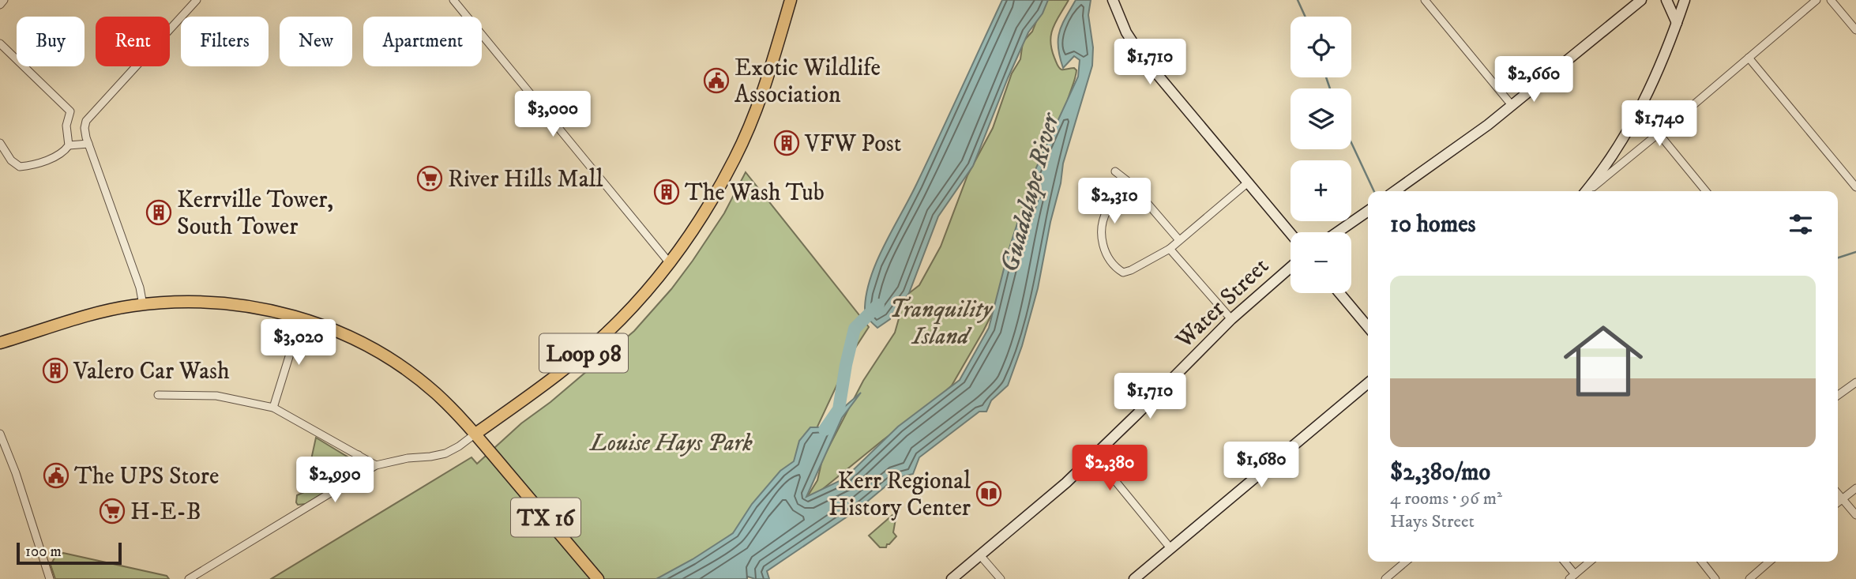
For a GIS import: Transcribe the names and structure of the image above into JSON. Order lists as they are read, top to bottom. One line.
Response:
{"streets":{"main road":["Loop 98","TX 16"],"street":["Water Street"]},"crossings":[["Loop 98","TX 16"]],"water":["Guadalupe River"],"parks":["Tranquility Island","Louise Hays Park"],"places":{"public building":["Exotic Wildlife Association","The UPS Store"],"building":["VFW Post","The Wash Tub","Kerrville Tower, South Tower","Valero Car Wash"],"supermarket":["River Hills Mall","H-E-B"],"library":["Kerr Regional History Center"]},"scale_bar":"100 m","page":{"map_buttons":["+","−"],"chip":["Buy","Rent","Filters","New","Apartment"],"price":["$1,710","$2,660","$3,000","$1,740","$2,310","$3,020","$1,710","$1,680","$2,380","$2,990"],"heading":"10 homes","list":[{"name":"$2,380/mo","note":"4 rooms · 96 m² · Hays Street"}],"scale":"100 m"}}
